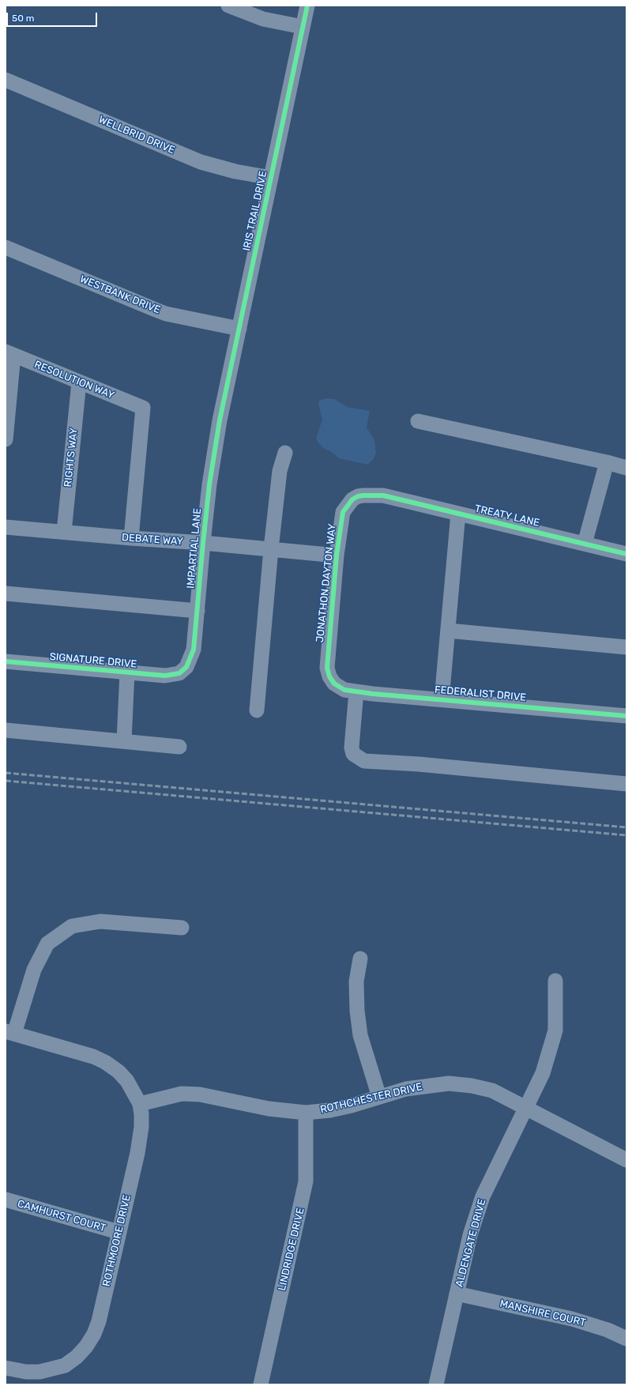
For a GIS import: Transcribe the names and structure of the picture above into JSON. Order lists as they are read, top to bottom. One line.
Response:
{"streets":{"street":["WELLBRID DRIVE","IRIS TRAIL DRIVE","WESTBANK DRIVE","RESOLUTION WAY","RIGHTS WAY","TREATY LANE","DEBATE WAY","IMPARTIAL LANE","JONATHON DAYTON WAY","SIGNATURE DRIVE","FEDERALIST DRIVE","ROTHCHESTER DRIVE","CAMHURST COURT","ROTHMOORE DRIVE","ALDENGATE DRIVE","LINDRIDGE DRIVE","MANSHIRE COURT"]},"crossings":[["WELLBRID DRIVE","IRIS TRAIL DRIVE"],["IRIS TRAIL DRIVE","WESTBANK DRIVE"],["IRIS TRAIL DRIVE","IMPARTIAL LANE"],["RESOLUTION WAY","RIGHTS WAY"],["RESOLUTION WAY","DEBATE WAY"],["RIGHTS WAY","DEBATE WAY"],["TREATY LANE","JONATHON DAYTON WAY"],["DEBATE WAY","IMPARTIAL LANE"],["DEBATE WAY","JONATHON DAYTON WAY"],["IMPARTIAL LANE","SIGNATURE DRIVE"],["JONATHON DAYTON WAY","FEDERALIST DRIVE"],["ROTHCHESTER DRIVE","ROTHMOORE DRIVE"],["ROTHCHESTER DRIVE","ALDENGATE DRIVE"],["ROTHCHESTER DRIVE","LINDRIDGE DRIVE"],["CAMHURST COURT","ROTHMOORE DRIVE"],["ALDENGATE DRIVE","MANSHIRE COURT"]],"scale_bar":"50 m"}
